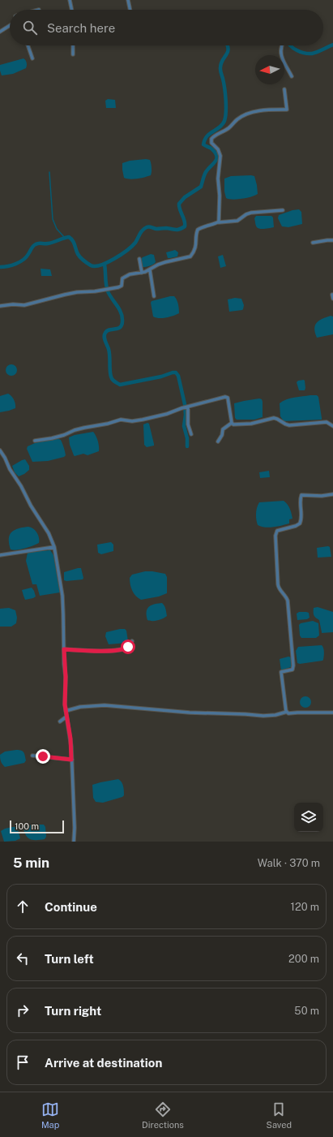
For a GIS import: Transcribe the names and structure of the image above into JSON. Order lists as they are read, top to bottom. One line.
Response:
{"scale_bar":"100 m","north":"left","page":{"search":"Search here","scale":"100 m","heading":["5 min","Walk · 370 m"],"list":[["Continue","120 m"],["Turn left","200 m"],["Turn right","50 m"],"Arrive at destination"],"nav":["Map","Directions","Saved"]}}
